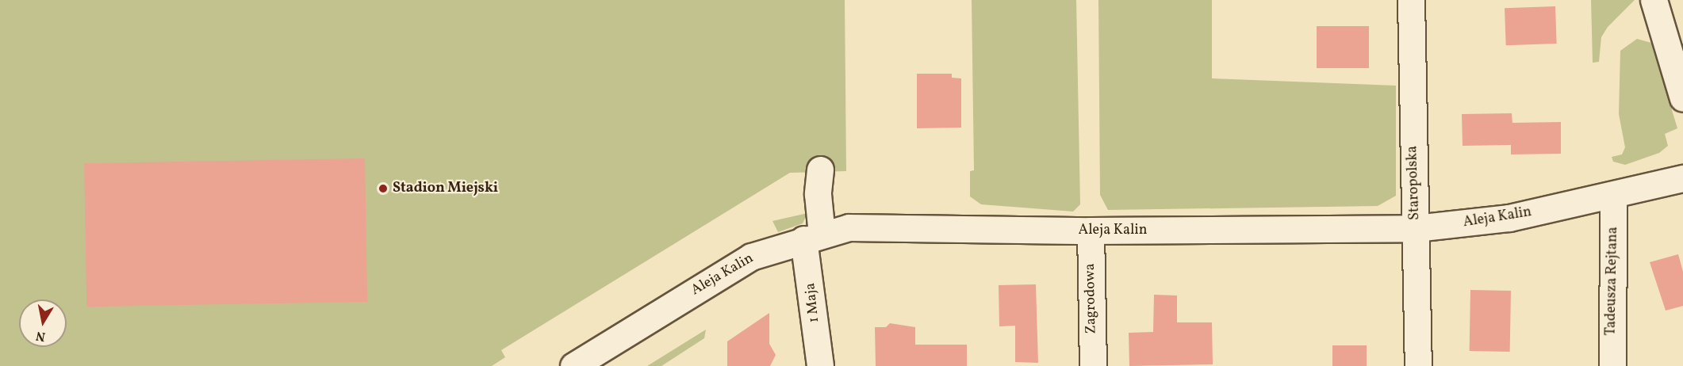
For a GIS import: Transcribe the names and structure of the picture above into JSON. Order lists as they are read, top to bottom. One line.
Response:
{"streets":{"street":["Staropolska","Aleja Kalin","Tadeusza Rejtana","Zagrodowa","1 Maja"]},"crossings":[["Staropolska","Aleja Kalin"],["Aleja Kalin","Tadeusza Rejtana"],["Aleja Kalin","Zagrodowa"],["Aleja Kalin","1 Maja"]],"places":["Stadion Miejski"],"north":"bottom"}
